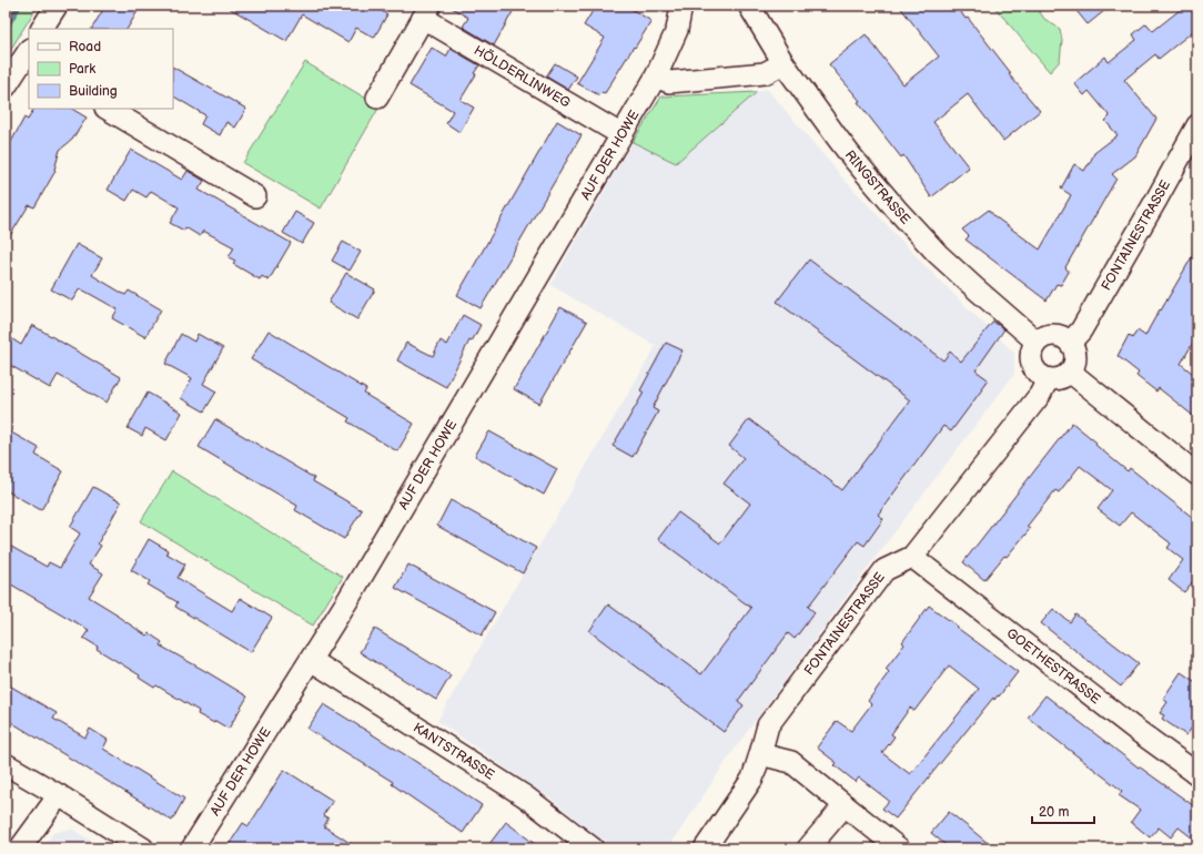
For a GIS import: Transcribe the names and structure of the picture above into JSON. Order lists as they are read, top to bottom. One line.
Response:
{"streets":{"street":["HÖLDERLINWEG","AUF DER HOWE","RINGSTRASSE","FONTAINESTRASSE","GOETHESTRASSE","KANTSTRASSE"]},"crossings":[["HÖLDERLINWEG","AUF DER HOWE"],["AUF DER HOWE","KANTSTRASSE"],["RINGSTRASSE","FONTAINESTRASSE"],["FONTAINESTRASSE","GOETHESTRASSE"]],"legend":["Road","Park","Building"],"scale_bar":"20 m"}
